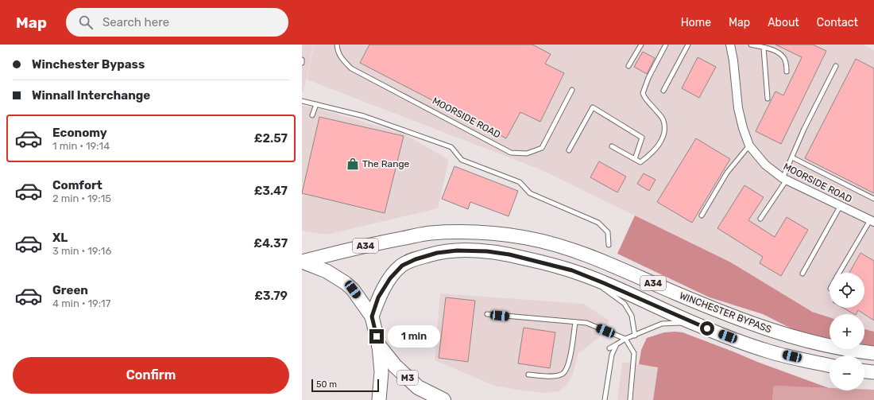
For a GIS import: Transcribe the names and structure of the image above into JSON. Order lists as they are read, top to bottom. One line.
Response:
{"streets":{"highway":["A34","WINCHESTER BYPASS","M3"],"street":["MOORSIDE ROAD"]},"places":{"shop":["The Range"]},"scale_bar":"50 m","page":{"header":"Map","search":"Search here","nav":["Home","Map","About","Contact"],"banner":["Winchester Bypass","Winnall Interchange"],"list":[{"name":"Economy","note":"1 min · 19:14","value":"£2.57"},{"name":"Comfort","note":"2 min · 19:15","value":"£3.47"},{"name":"XL","note":"3 min · 19:16","value":"£4.37"},{"name":"Green","note":"4 min · 19:17","value":"£3.79"}],"map_buttons":["+","−"],"bubble":"1 min","buttons":"Confirm","scale":"50 m"}}
